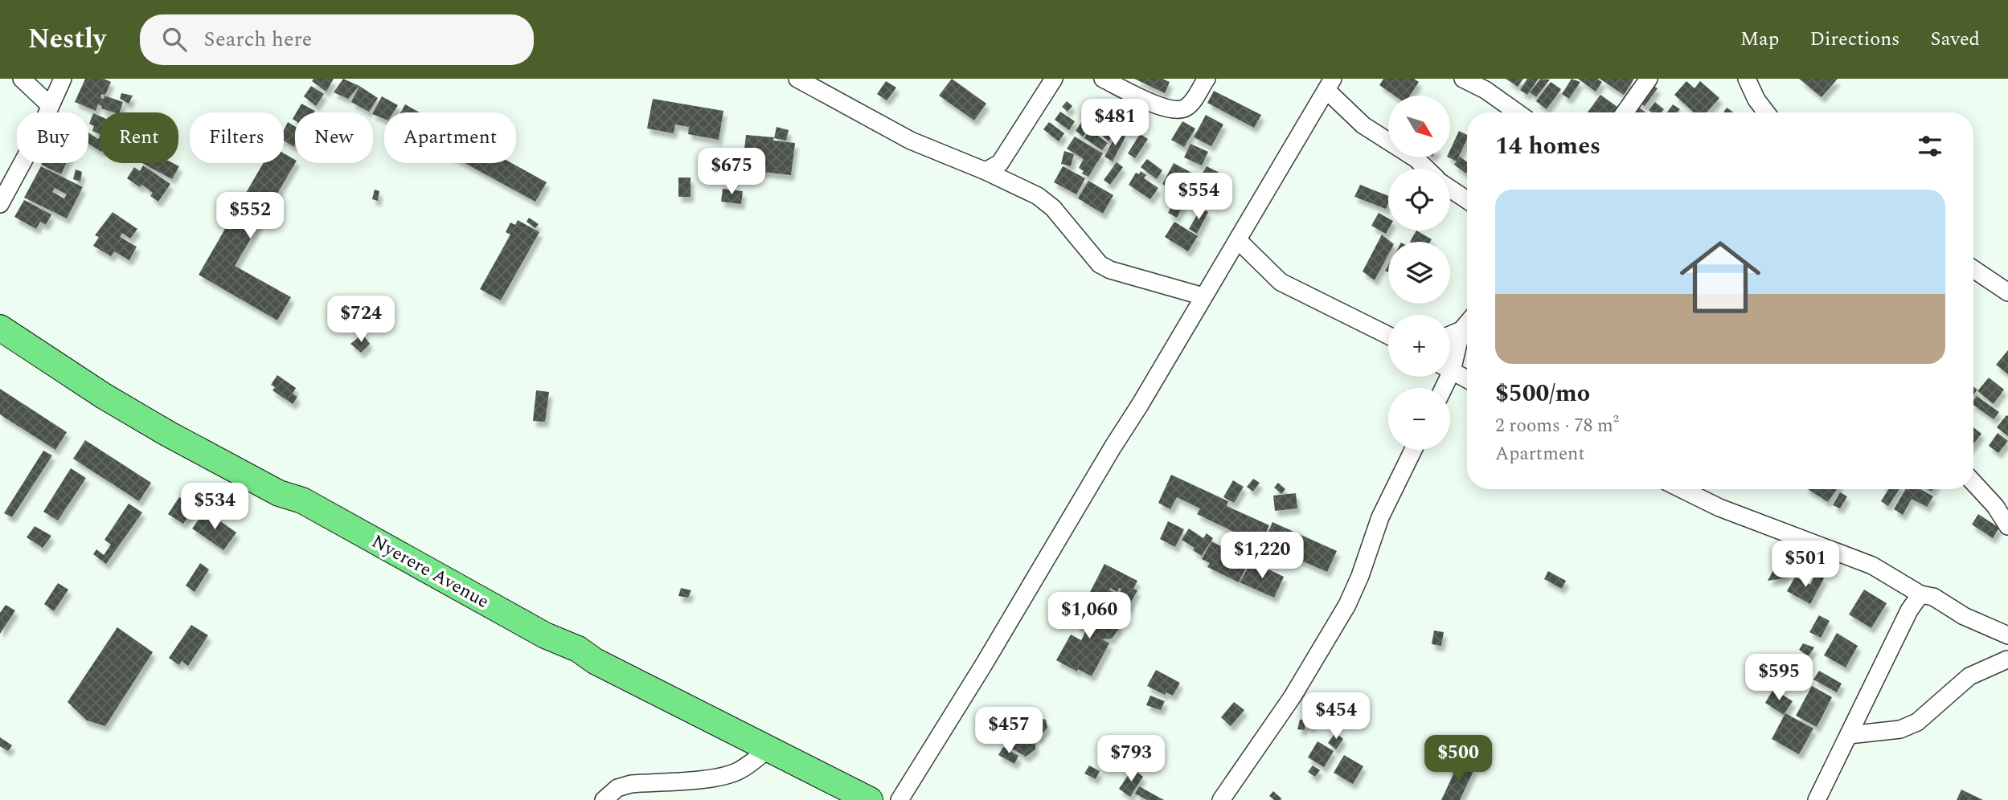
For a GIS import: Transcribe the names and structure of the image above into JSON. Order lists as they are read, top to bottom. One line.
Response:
{"streets":{"main road":["Nyerere Avenue"]},"north":"bottom right","page":{"header":"Nestly","search":"Search here","nav":["Map","Directions","Saved"],"map_buttons":["+","−"],"price":["$481","$675","$554","$552","$724","$534","$1,220","$501","$1,060","$595","$454","$457","$793","$500"],"chip":["Buy","Rent","Filters","New","Apartment"],"heading":"14 homes","list":[{"name":"$500/mo","note":"2 rooms · 78 m² · Apartment"}]}}
